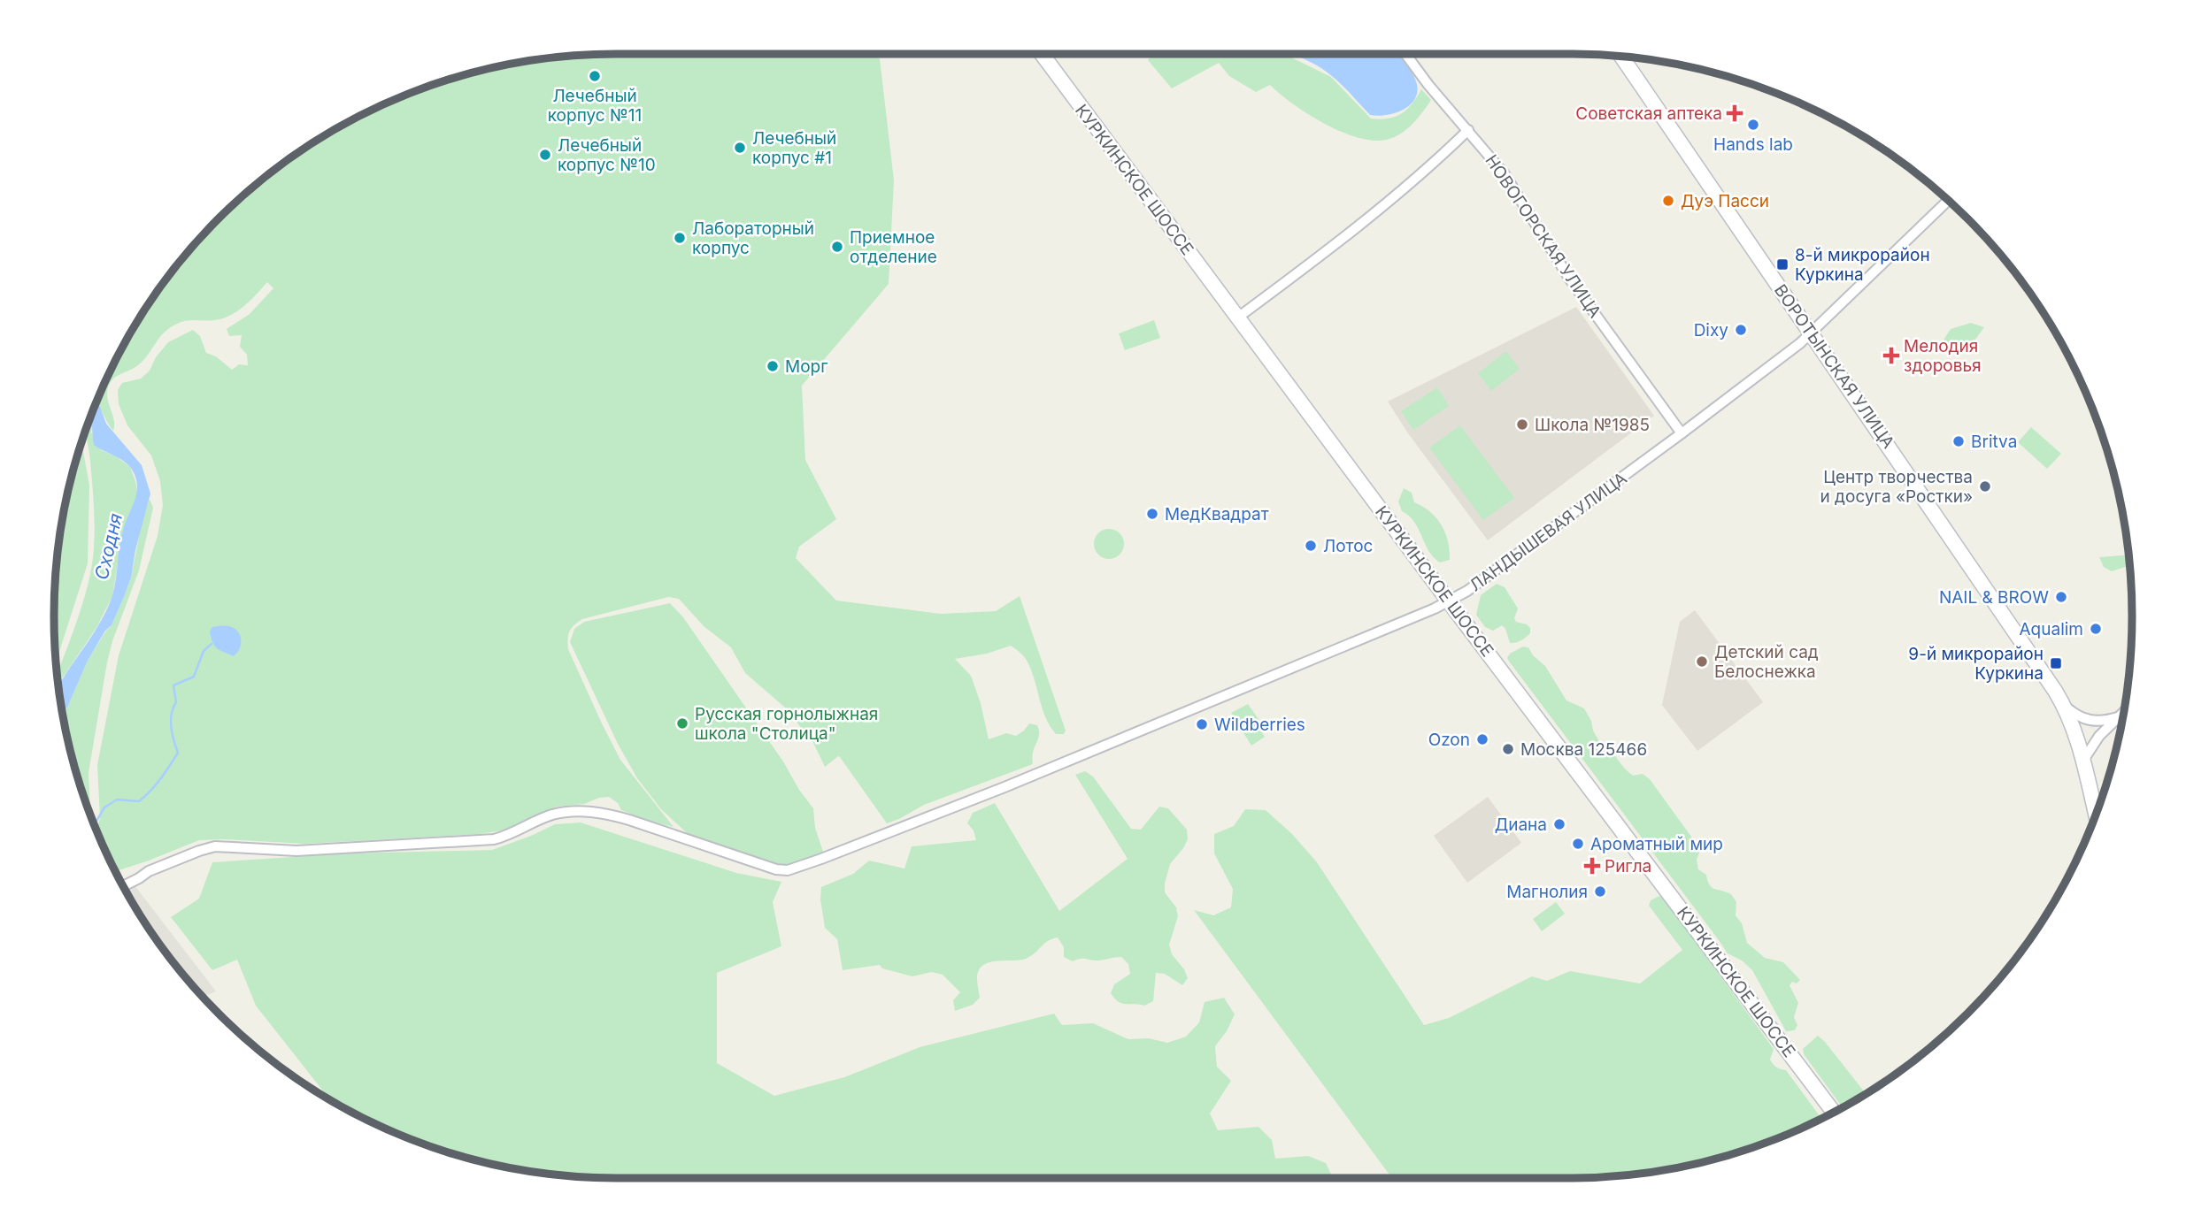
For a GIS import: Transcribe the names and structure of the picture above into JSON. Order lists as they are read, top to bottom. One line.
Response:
{"streets":{"main road":["КУРКИНСКОЕ ШОССЕ","ВОРОТЫНСКАЯ УЛИЦА"],"street":["НОВОГОРСКАЯ УЛИЦА","ЛАНДЫШЕВАЯ УЛИЦА"]},"crossings":[["КУРКИНСКОЕ ШОССЕ","ЛАНДЫШЕВАЯ УЛИЦА"],["НОВОГОРСКАЯ УЛИЦА","ЛАНДЫШЕВАЯ УЛИЦА"],["ВОРОТЫНСКАЯ УЛИЦА","ЛАНДЫШЕВАЯ УЛИЦА"]],"water":["Сходня"],"places":{"other":["Лечебный корпус №11","Hands lab","Лечебный корпус #1","Лечебный корпус №10","Дуэ Пасси","Лабораторный корпус","Приемное отделение","Dixy","Морг","Школа №1985","Britva","Центр творчества и досуга «Ростки»","МедКвадрат","Лотос","NAIL & BROW","Aqualim","Детский сад Белоснежка","Русская горнолыжная школа \"Столица\"","Wildberries","Ozon","Москва 125466","Диана","Ароматный мир","Магнолия"],"health":["Советская аптека","Мелодия здоровья","Ригла"],"transit":["8-й микрорайон Куркина","9-й микрорайон Куркина"]}}
